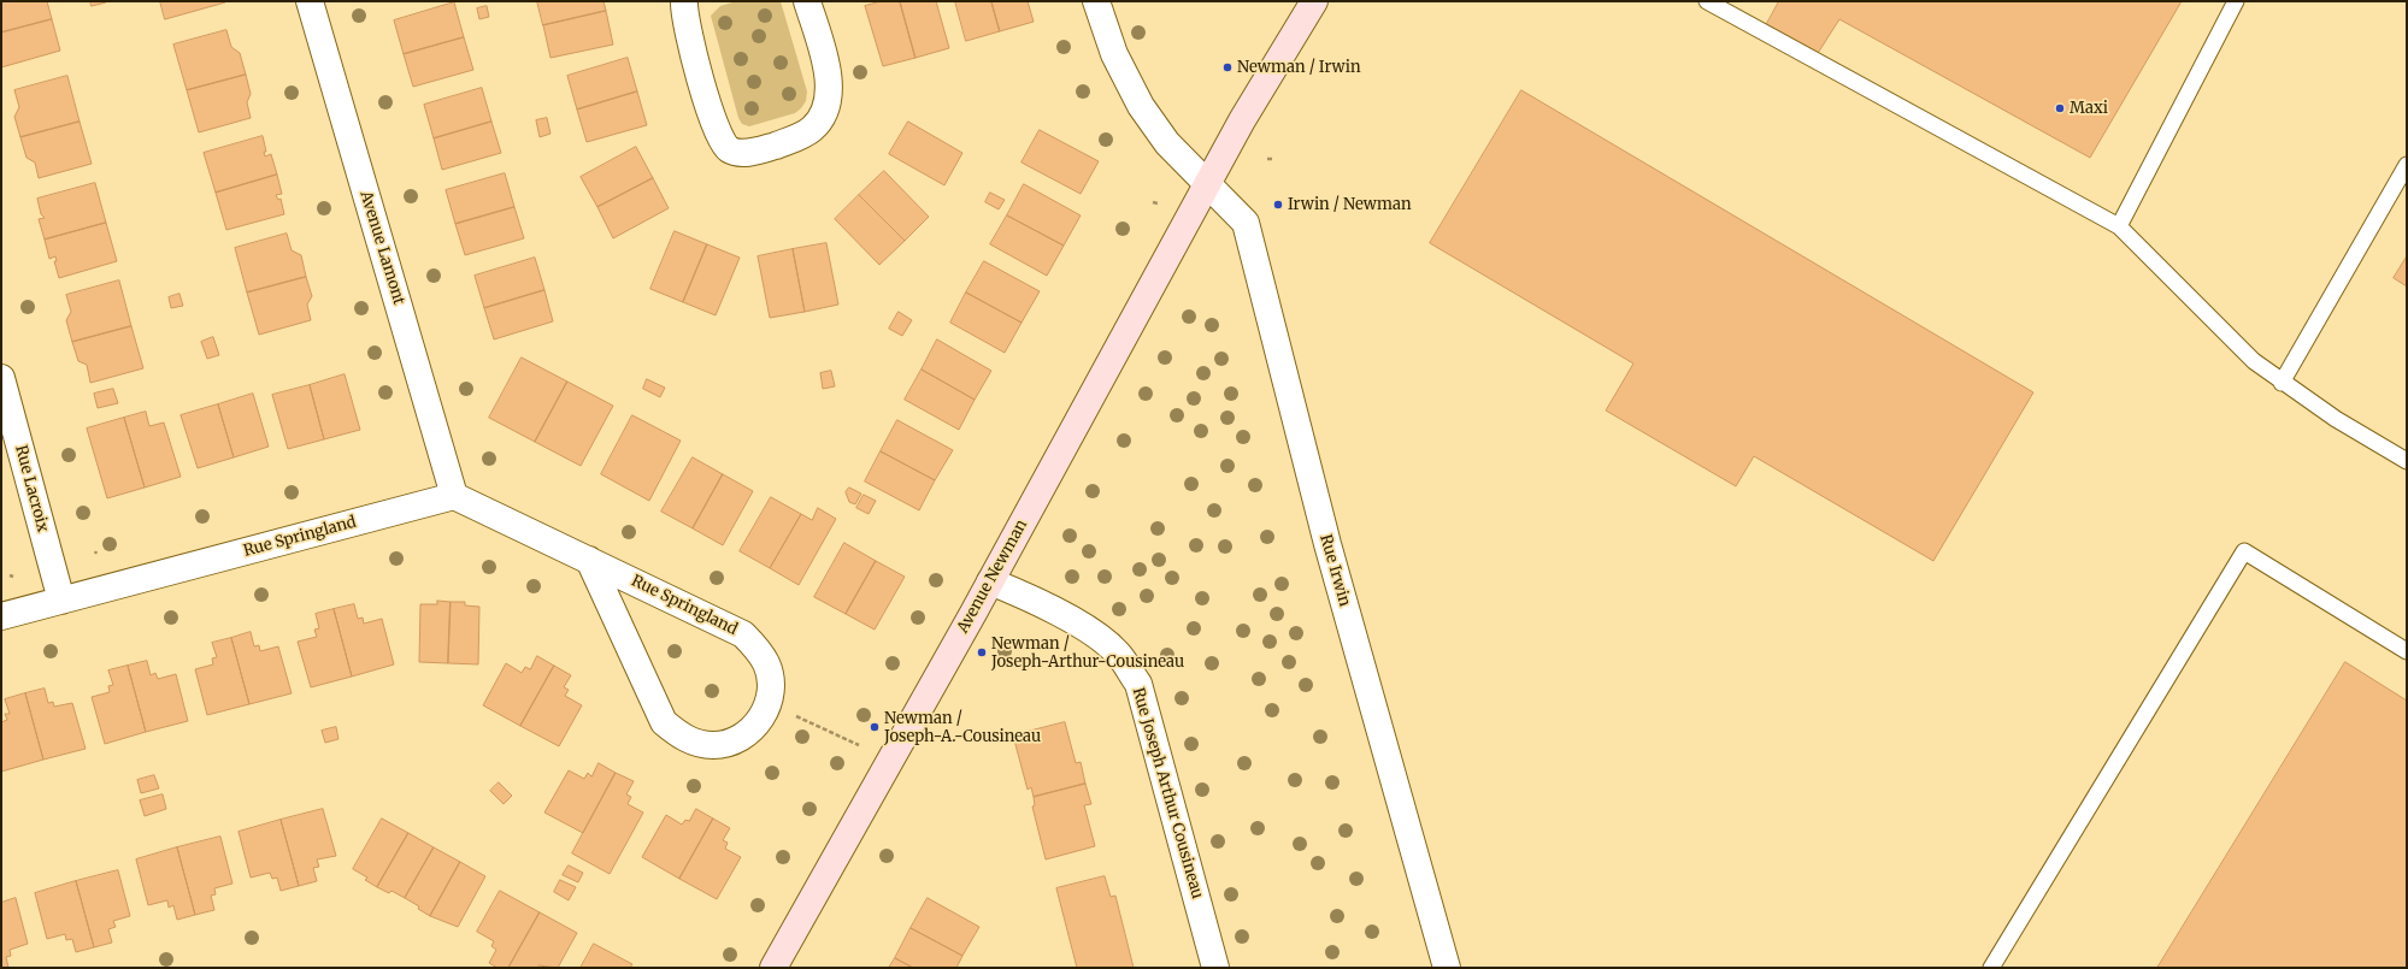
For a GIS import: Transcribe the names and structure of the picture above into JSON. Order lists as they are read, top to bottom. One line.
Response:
{"streets":{"street":["Avenue Lamont","Rue Lacroix","Rue Springland","Rue Irwin","Avenue Newman","Rue Joseph Arthur Cousineau"]},"crossings":[["Avenue Lamont","Rue Springland"],["Rue Lacroix","Rue Springland"],["Rue Irwin","Avenue Newman"],["Avenue Newman","Rue Joseph Arthur Cousineau"]],"places":["Newman / Irwin","Maxi","Irwin / Newman","Newman / Joseph-Arthur-Cousineau","Newman / Joseph-A.-Cousineau"]}
